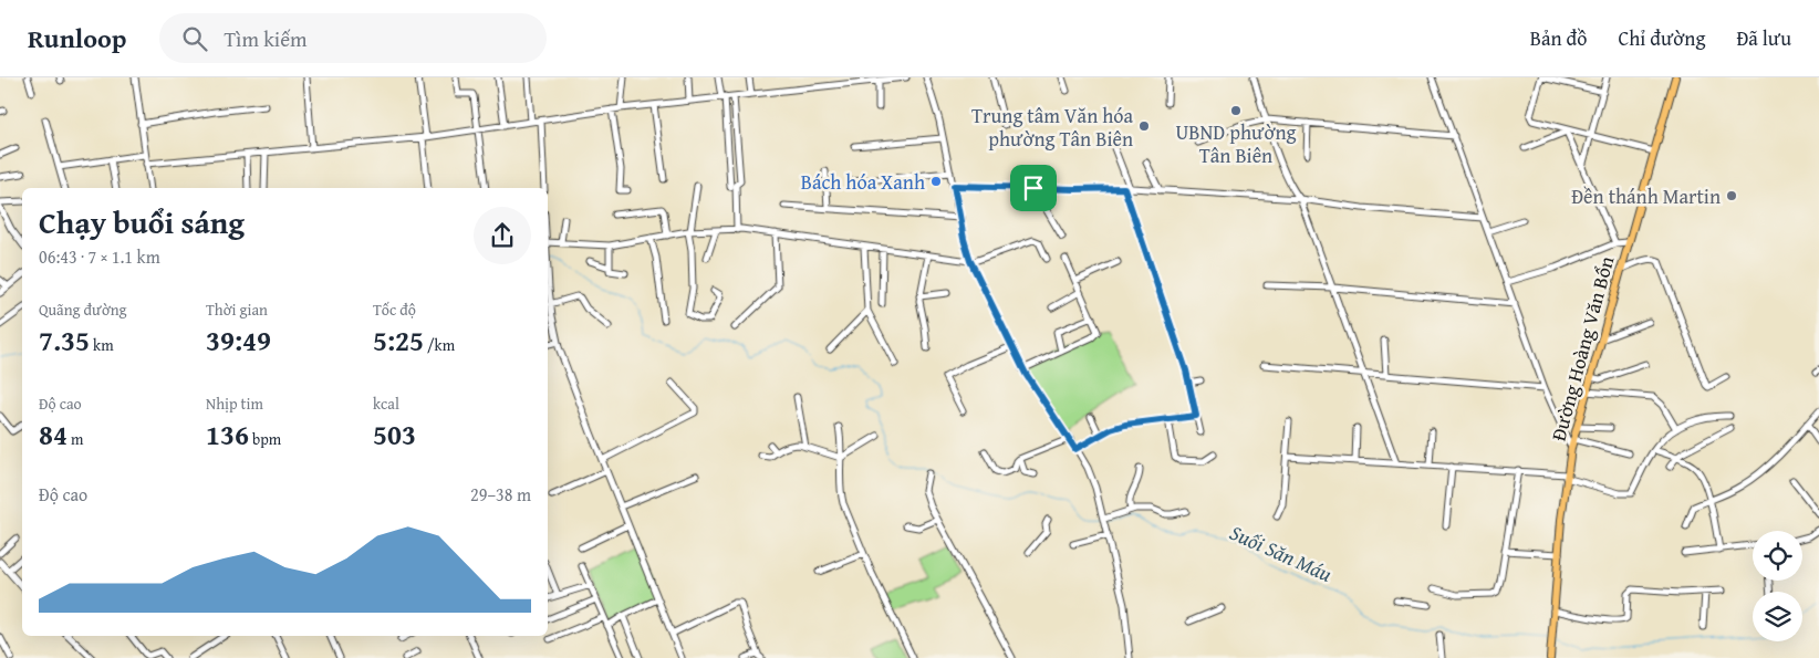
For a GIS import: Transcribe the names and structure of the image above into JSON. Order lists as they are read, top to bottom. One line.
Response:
{"streets":{"main road":["Đường Hoàng Văn Bổn"]},"water":["Suối Săn Máu"],"places":["UBND phường Tân Biên","Trung tâm Văn hóa phường Tân Biên","Bách hóa Xanh","Đền thánh Martin"],"page":{"header":"Runloop","search":"Tìm kiếm","nav":["Bản đồ","Chỉ đường","Đã lưu"],"heading":["Chạy buổi sáng","06:43 · 7 × 1.1 km"],"stats":[["Quãng đường","7.35 km"],["Thời gian","39:49"],["Tốc độ","5:25 /km"],["Độ cao","84 m"],["Nhịp tim","136 bpm"],["kcal","503"]],"chart":["Độ cao","29–38 m"]}}
